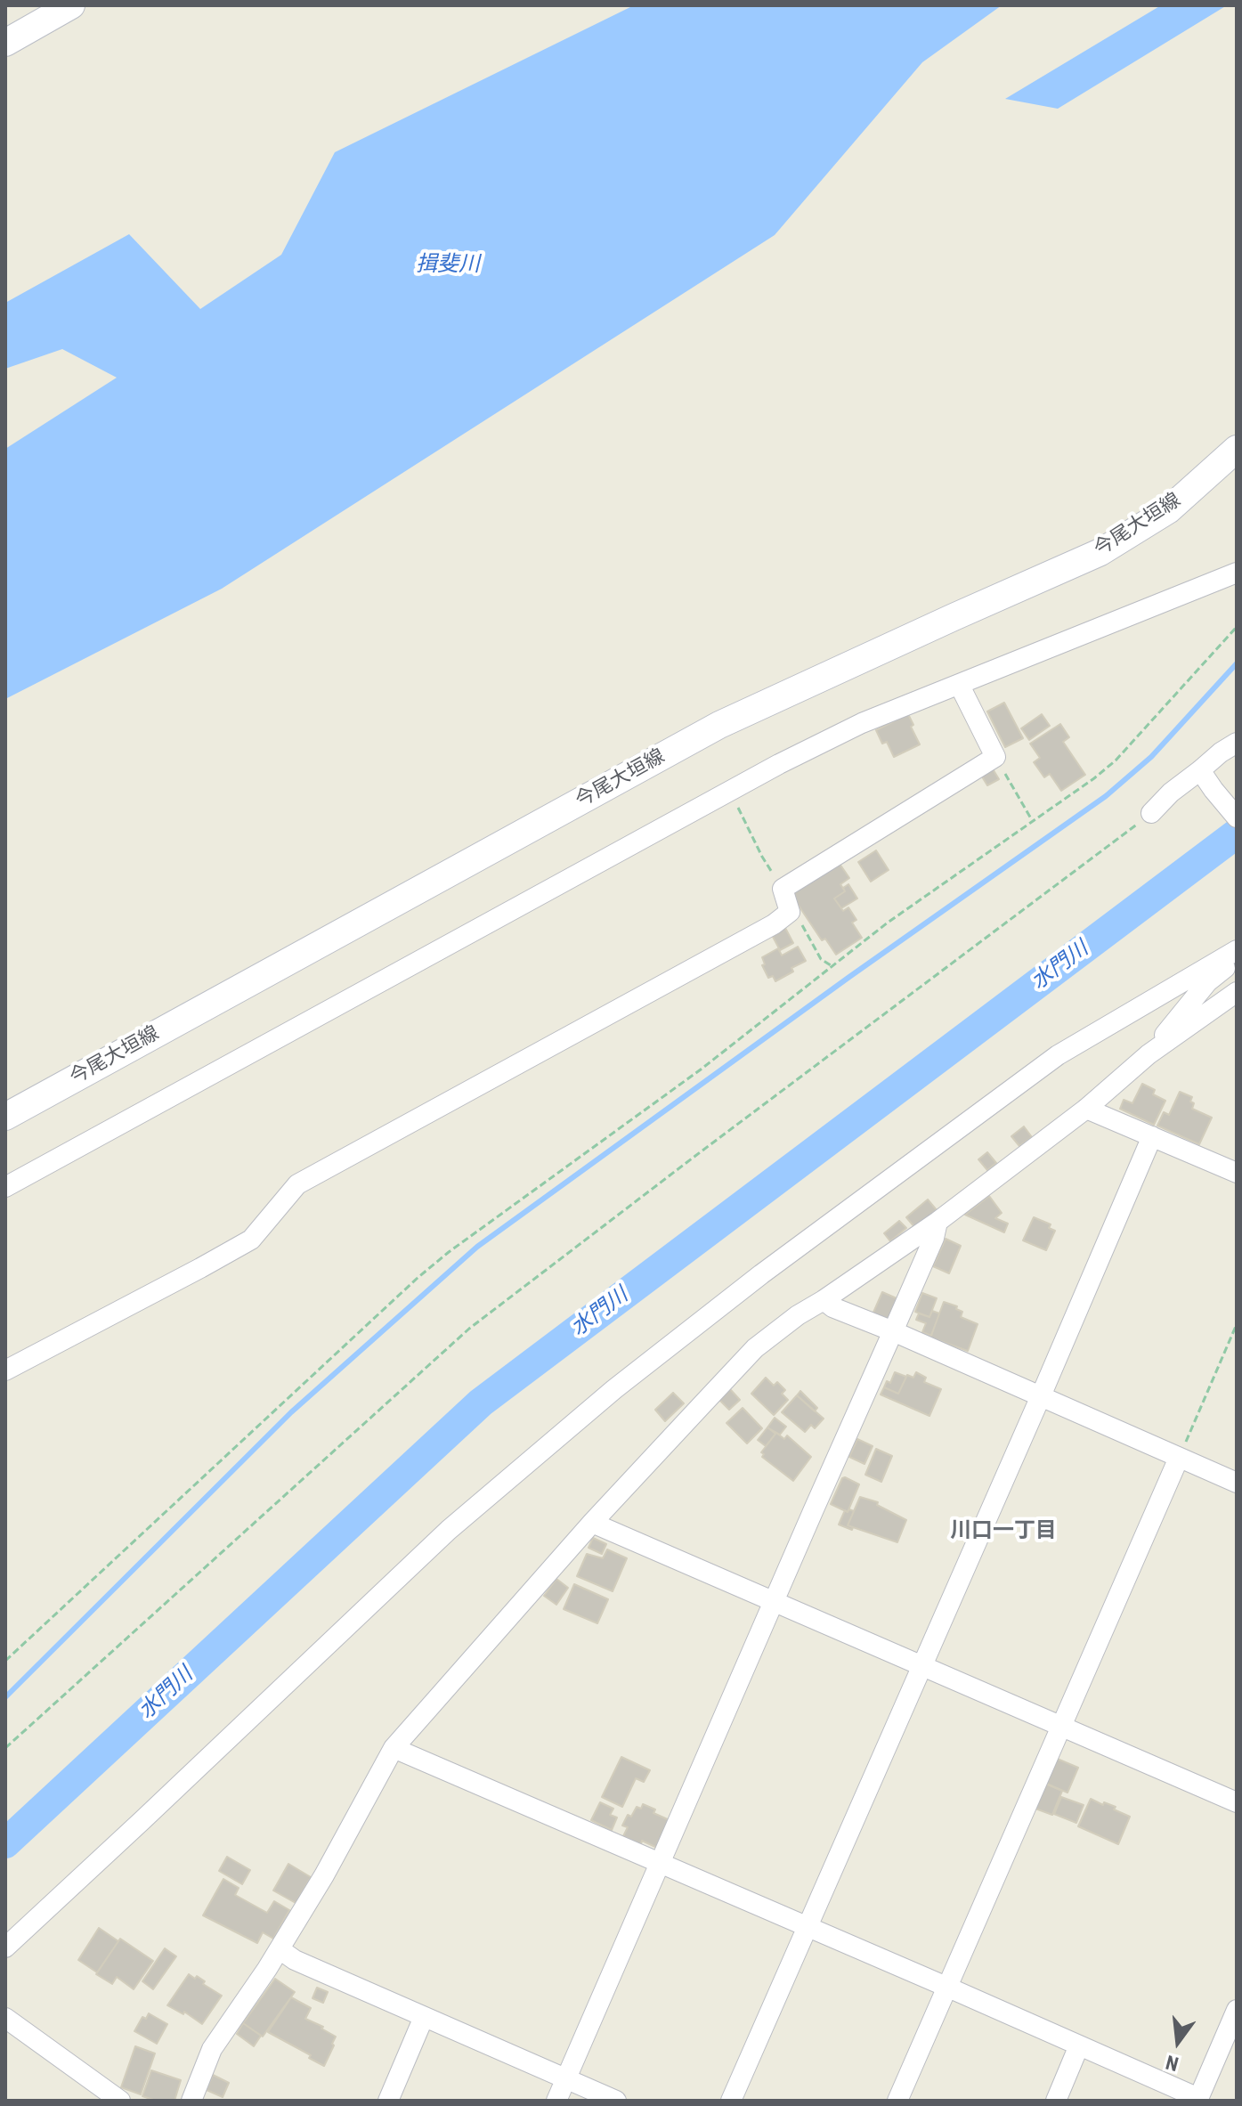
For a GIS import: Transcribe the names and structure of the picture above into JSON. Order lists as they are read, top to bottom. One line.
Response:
{"streets":{"main road":["今尾大垣線"]},"districts":["川口一丁目"],"water":["揖斐川","水門川"],"north":"bottom"}
